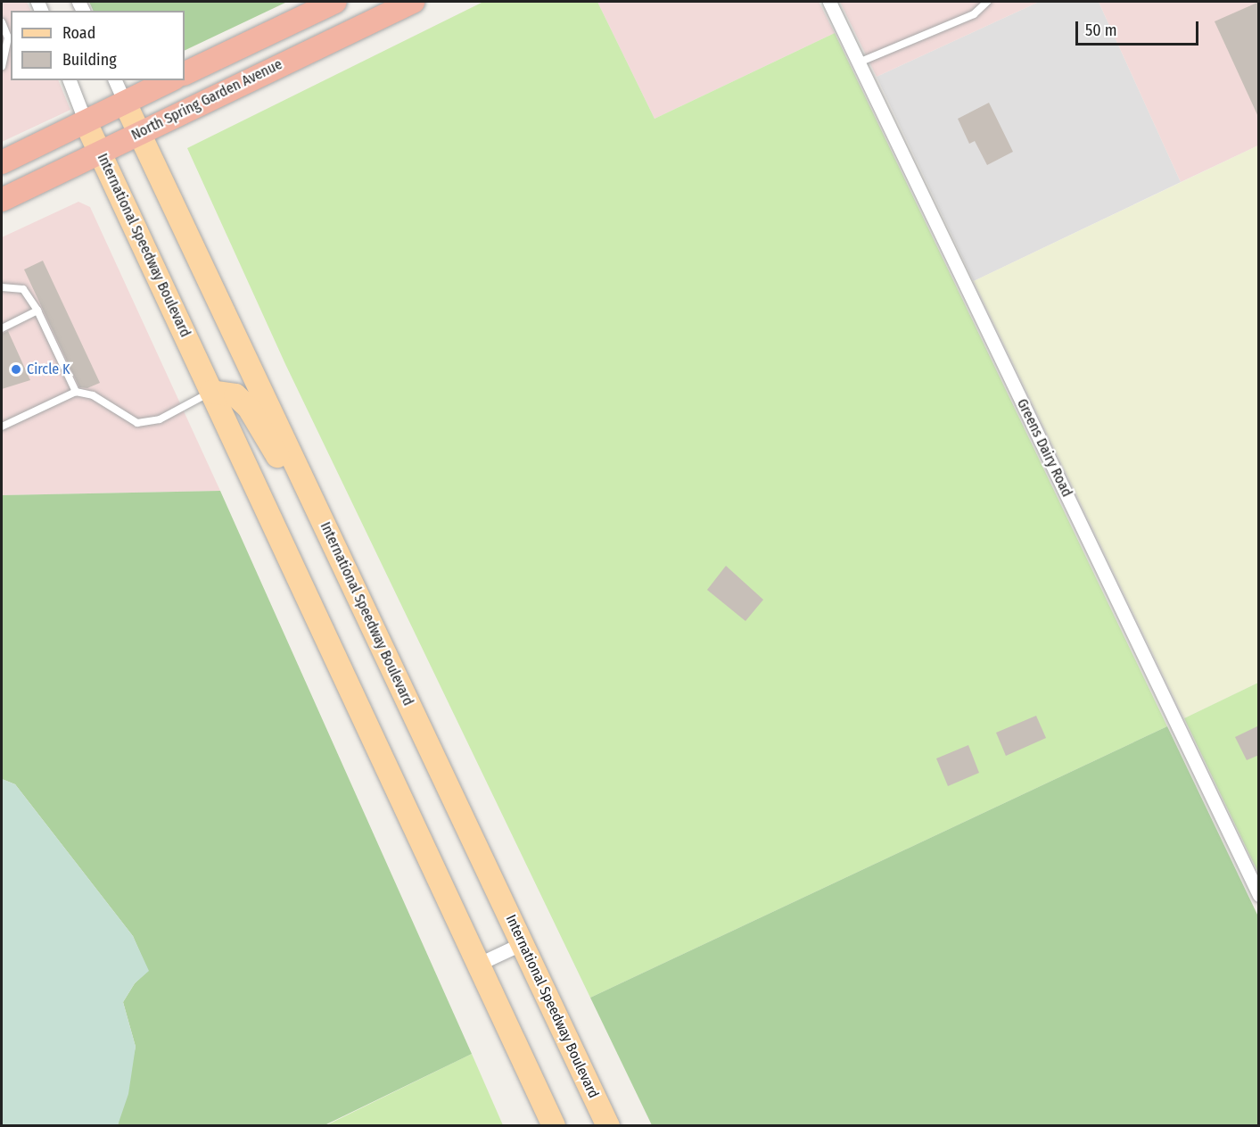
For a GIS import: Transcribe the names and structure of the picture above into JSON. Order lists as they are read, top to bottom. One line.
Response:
{"streets":{"highway":["North Spring Garden Avenue"],"main road":["International Speedway Boulevard"],"street":["Greens Dairy Road"]},"crossings":[["North Spring Garden Avenue","International Speedway Boulevard"]],"places":["Circle K"],"legend":["Road","Building"],"scale_bar":"50 m"}
